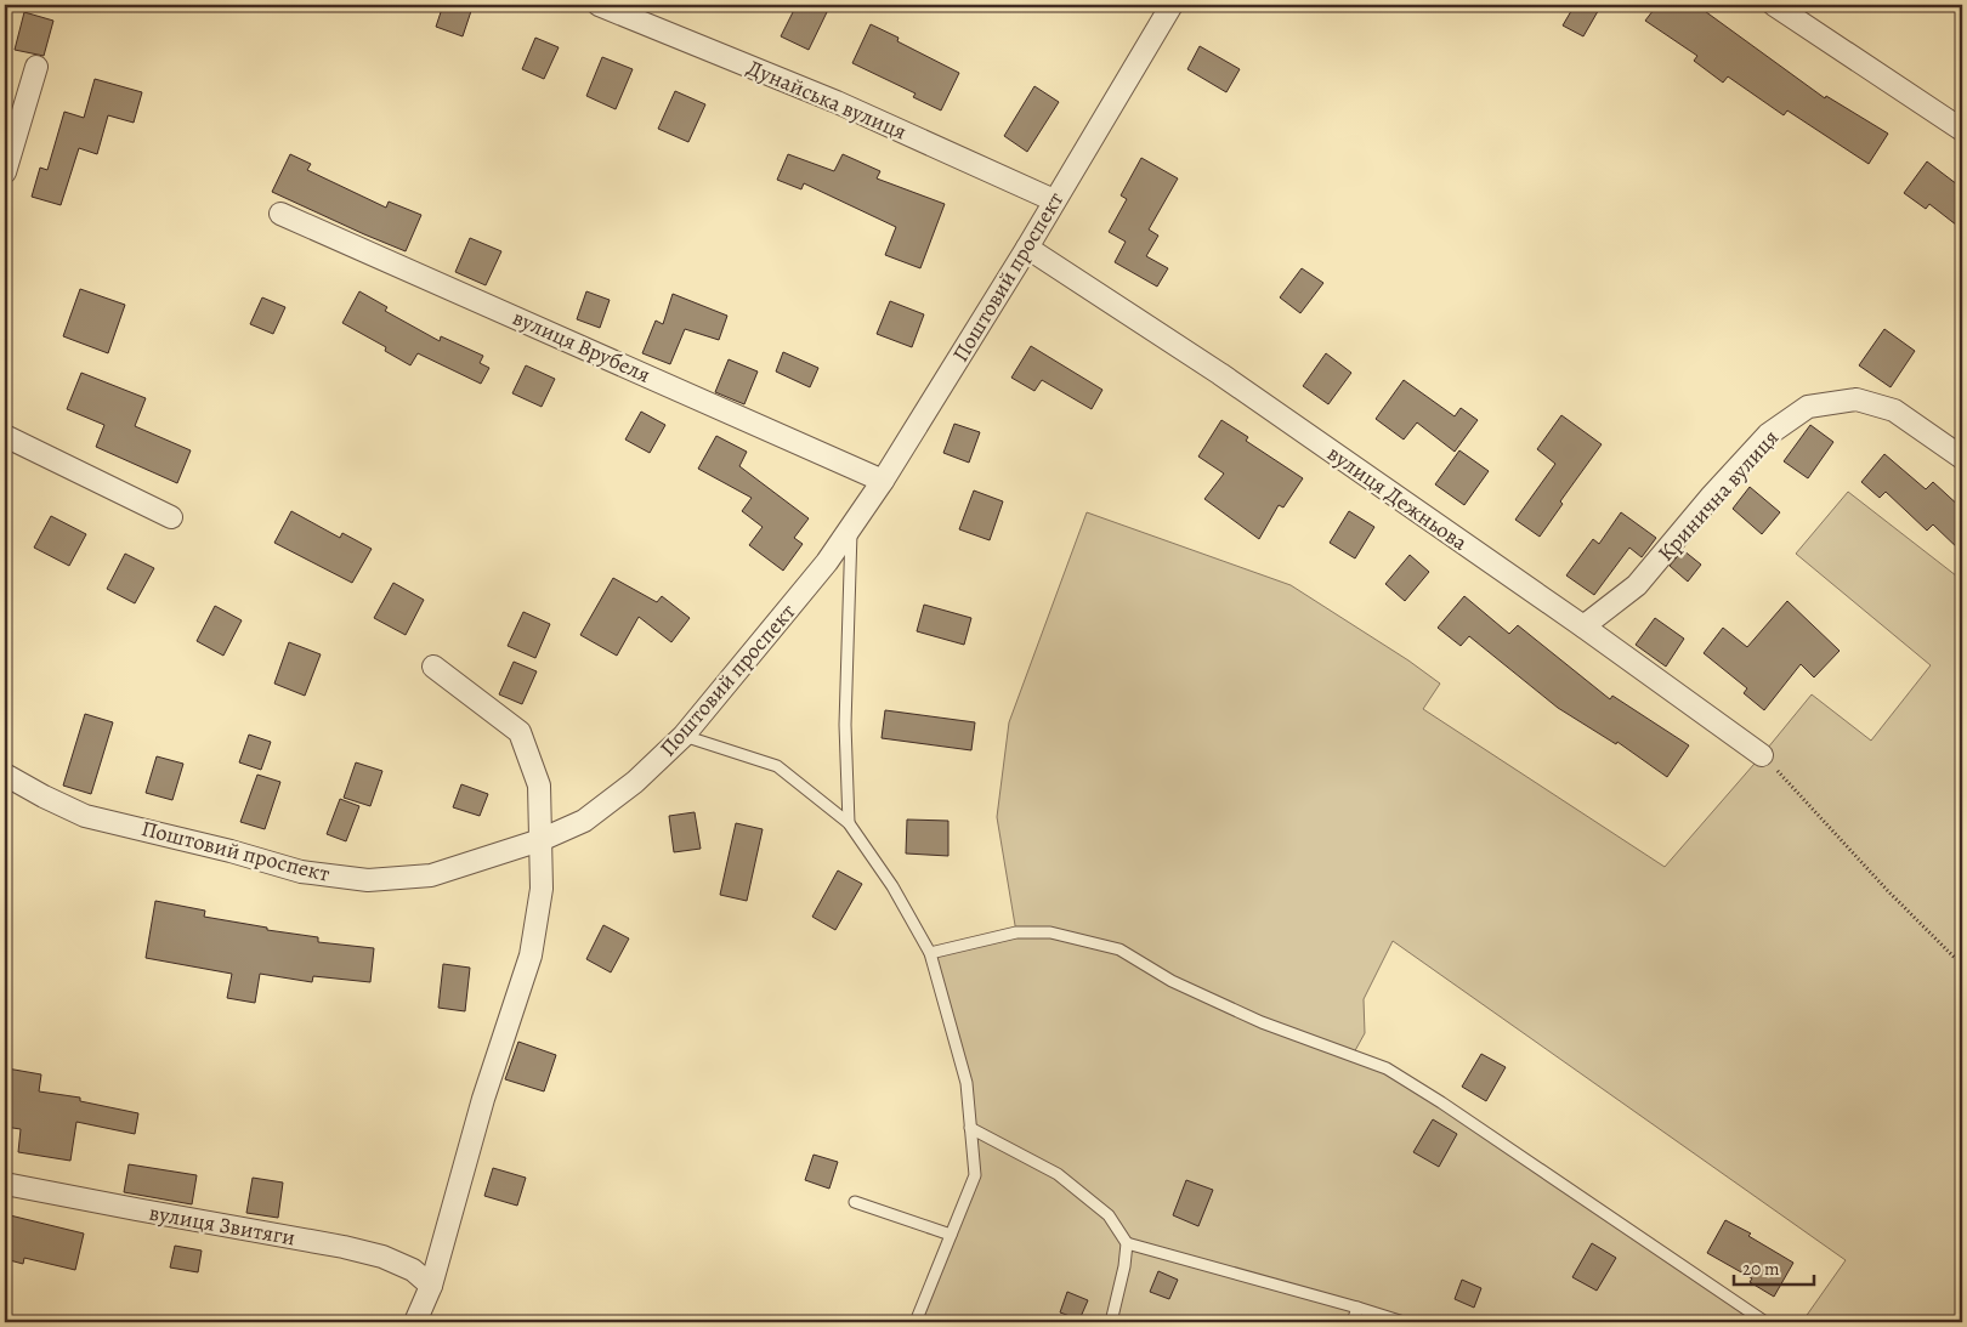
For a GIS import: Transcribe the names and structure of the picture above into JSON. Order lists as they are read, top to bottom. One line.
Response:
{"streets":{"street":["Дунайська вулиця","Поштовий проспект","вулиця Врубеля","Кринична вулиця","вулиця Дежньова","вулиця Звитяги"]},"crossings":[["Дунайська вулиця","Поштовий проспект"],["Поштовий проспект","вулиця Врубеля"],["Поштовий проспект","вулиця Дежньова"],["Кринична вулиця","вулиця Дежньова"]],"scale_bar":"20 m"}
